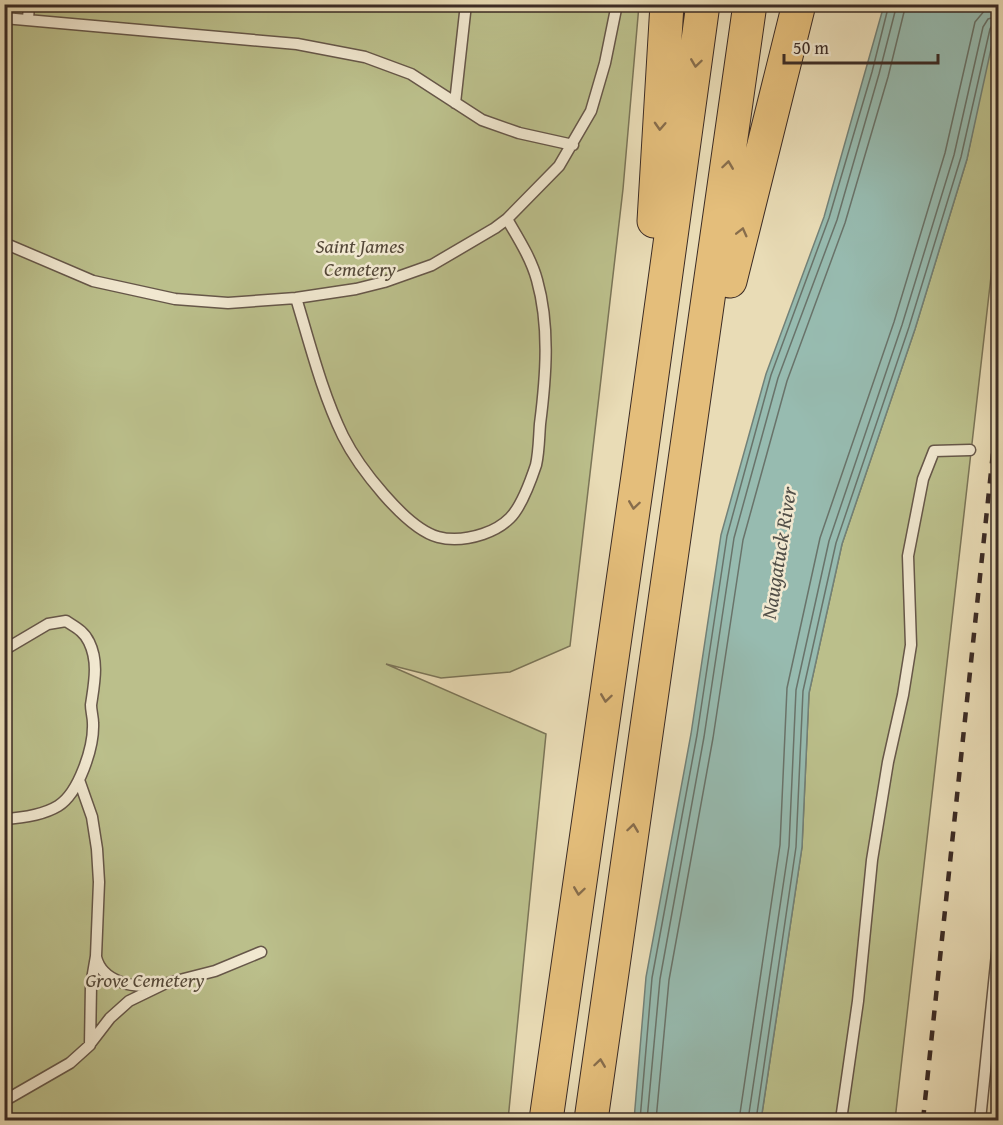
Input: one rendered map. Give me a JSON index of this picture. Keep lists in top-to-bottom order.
{
  "water": ["Naugatuck River"],
  "parks": ["Saint James Cemetery", "Grove Cemetery"],
  "scale_bar": "50 m"
}
